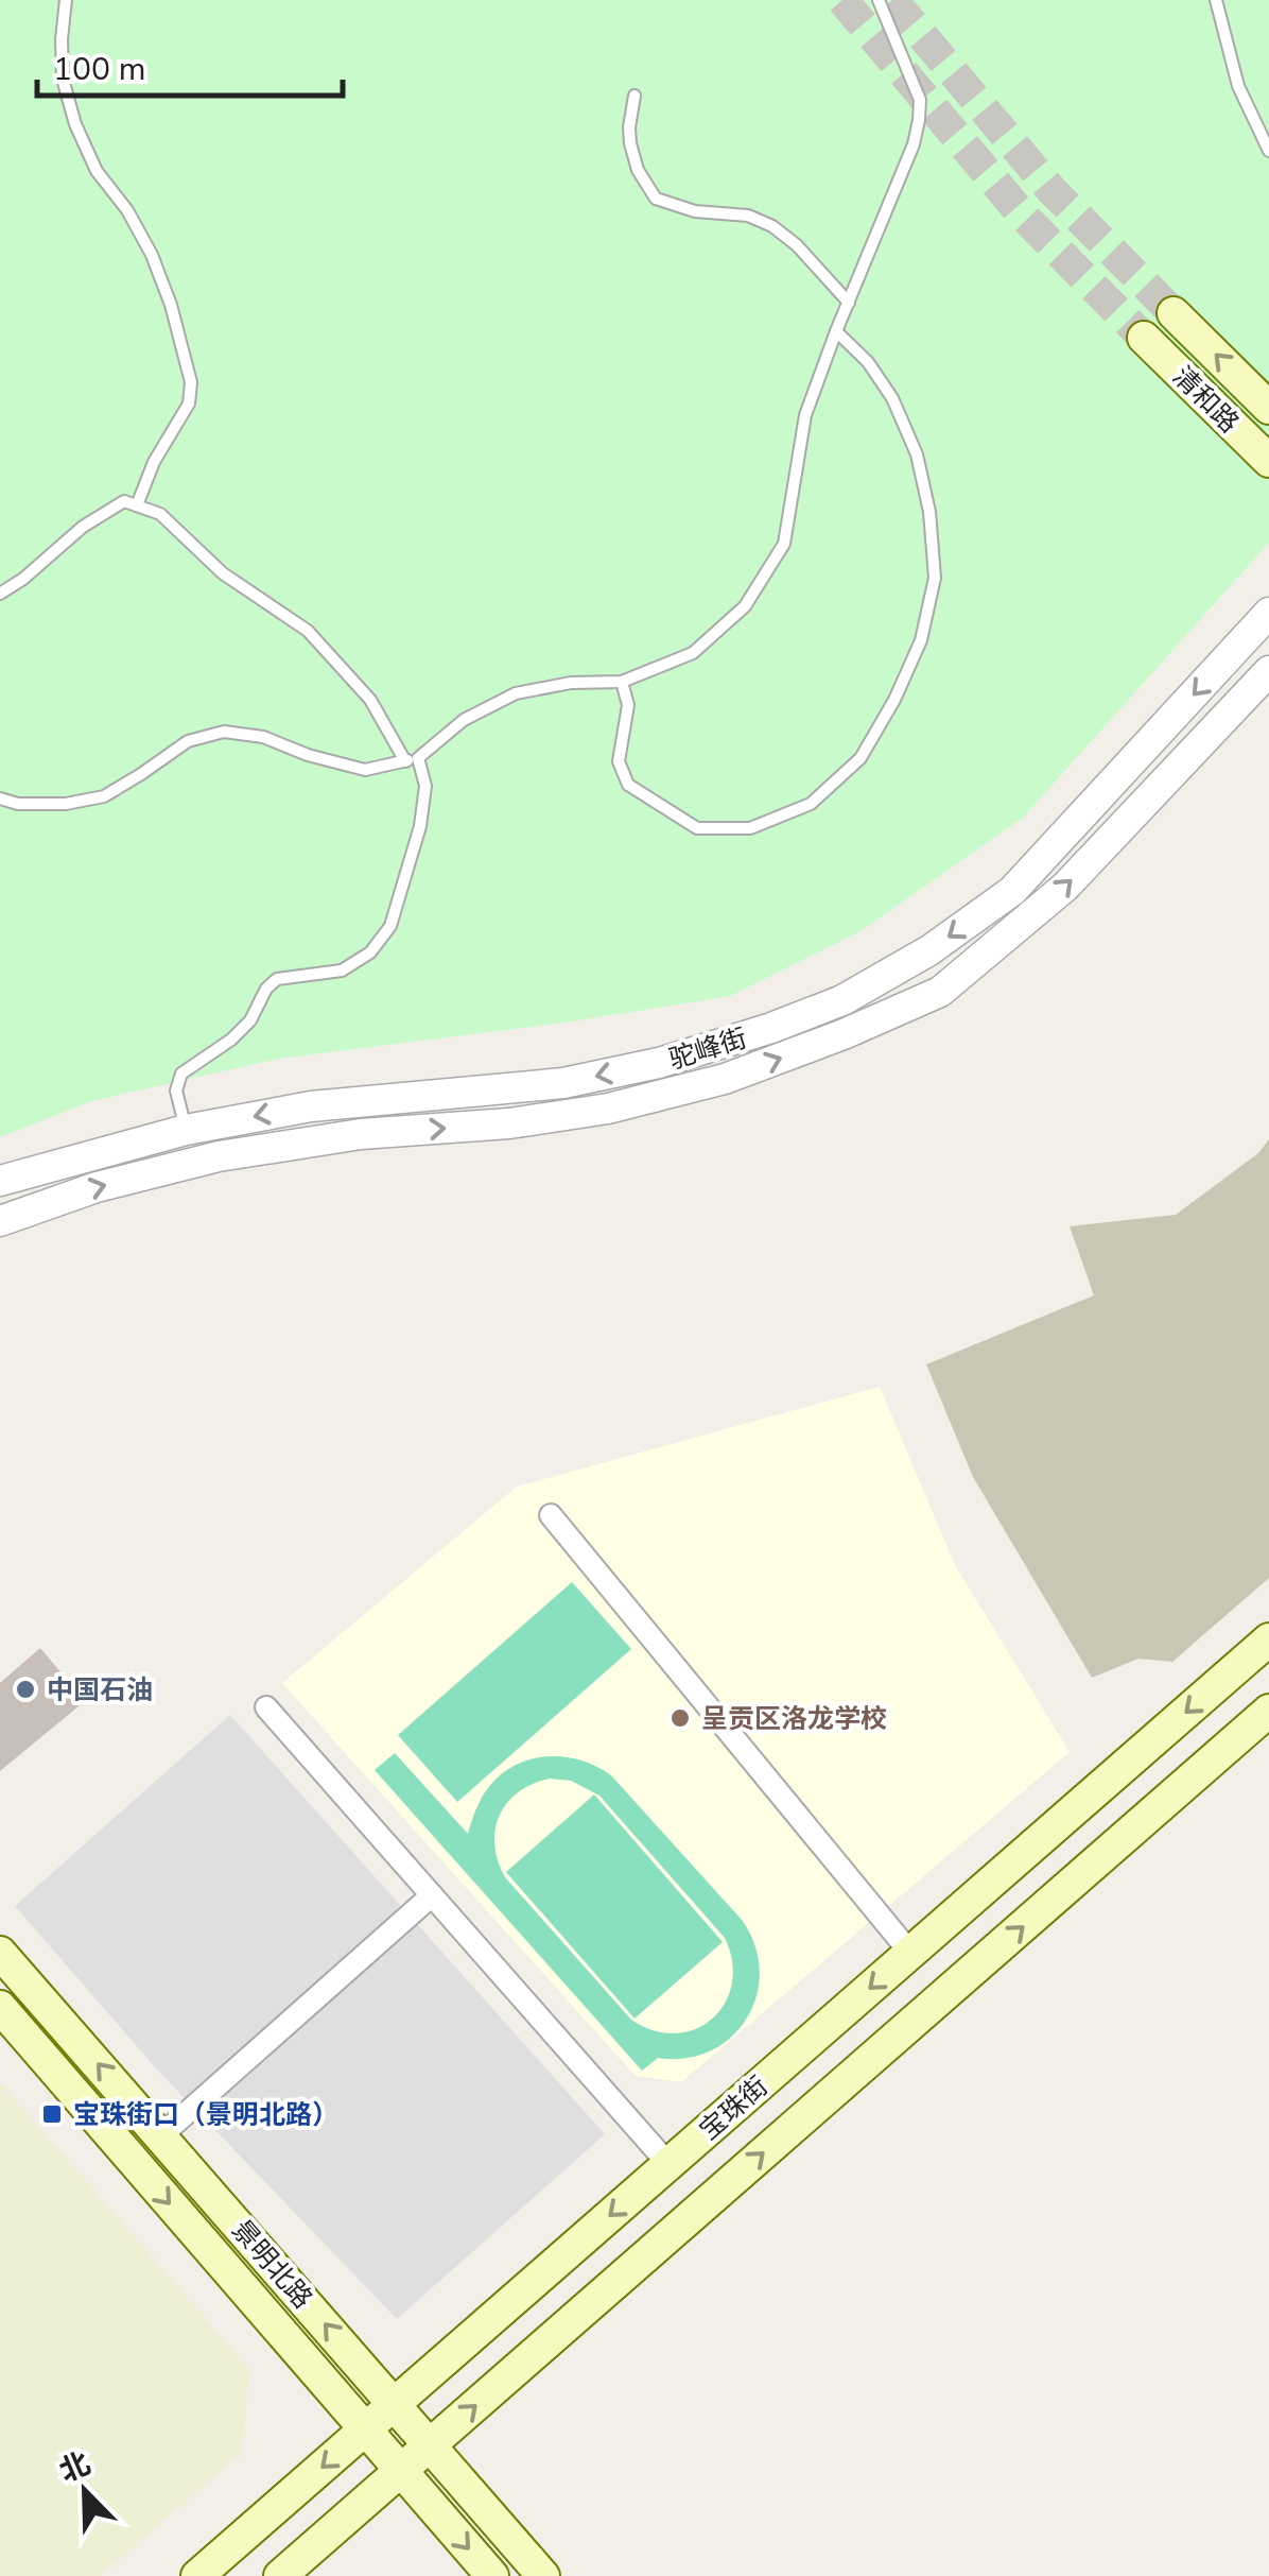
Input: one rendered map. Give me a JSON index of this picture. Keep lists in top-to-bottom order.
{
  "streets": {
    "main road": ["清和路", "宝珠街", "景明北路"],
    "street": ["驼峰街"]
  },
  "crossings": [
    ["宝珠街", "景明北路"]
  ],
  "places": {
    "other": ["中国石油", "呈贡区洛龙学校"],
    "transit": ["宝珠街口（景明北路）"]
  },
  "scale_bar": "100 m",
  "north": "top left"
}
